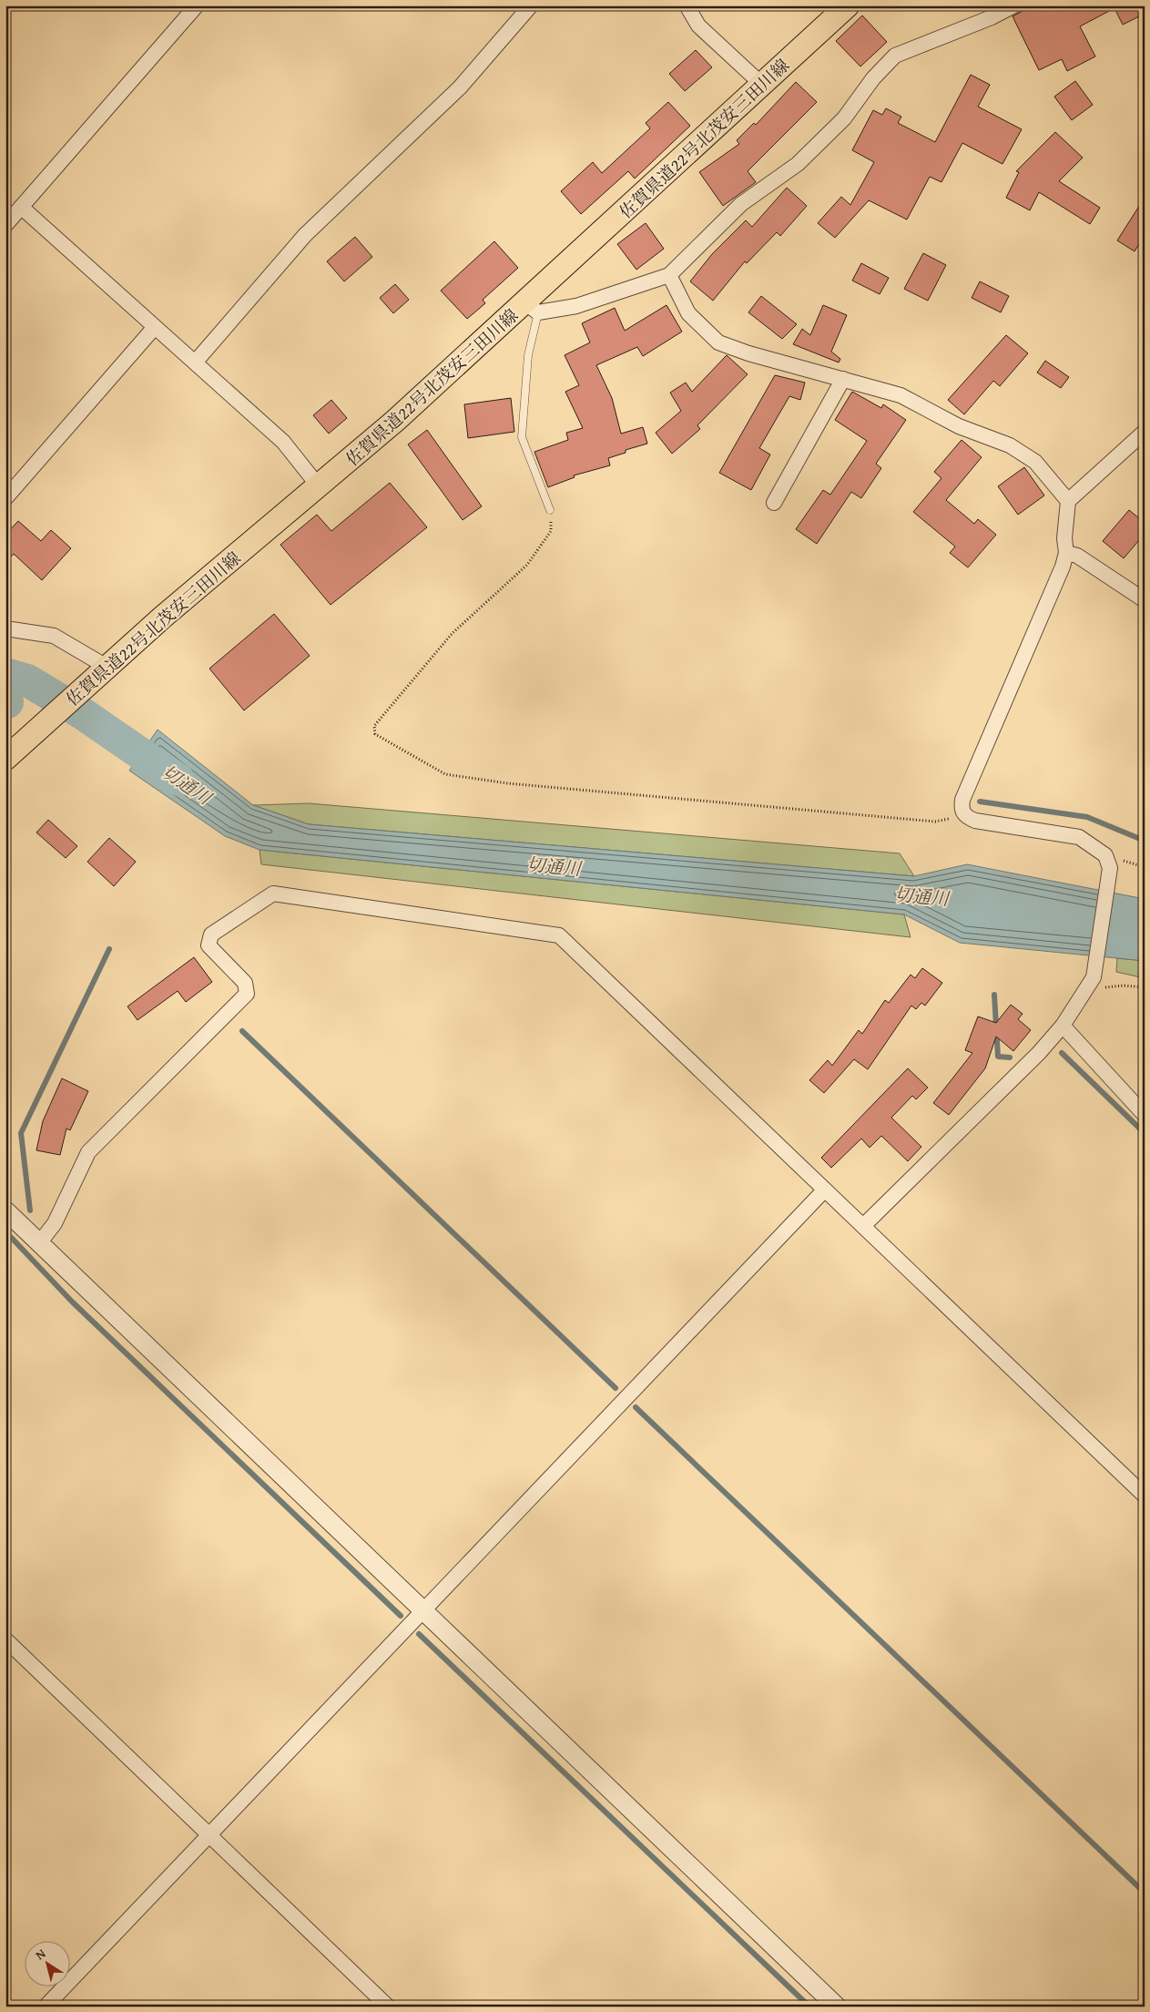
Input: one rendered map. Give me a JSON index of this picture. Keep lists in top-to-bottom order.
{
  "streets": {
    "main road": ["佐賀県道22号北茂安三田川線"]
  },
  "water": ["切通川"],
  "north": "top left"
}
